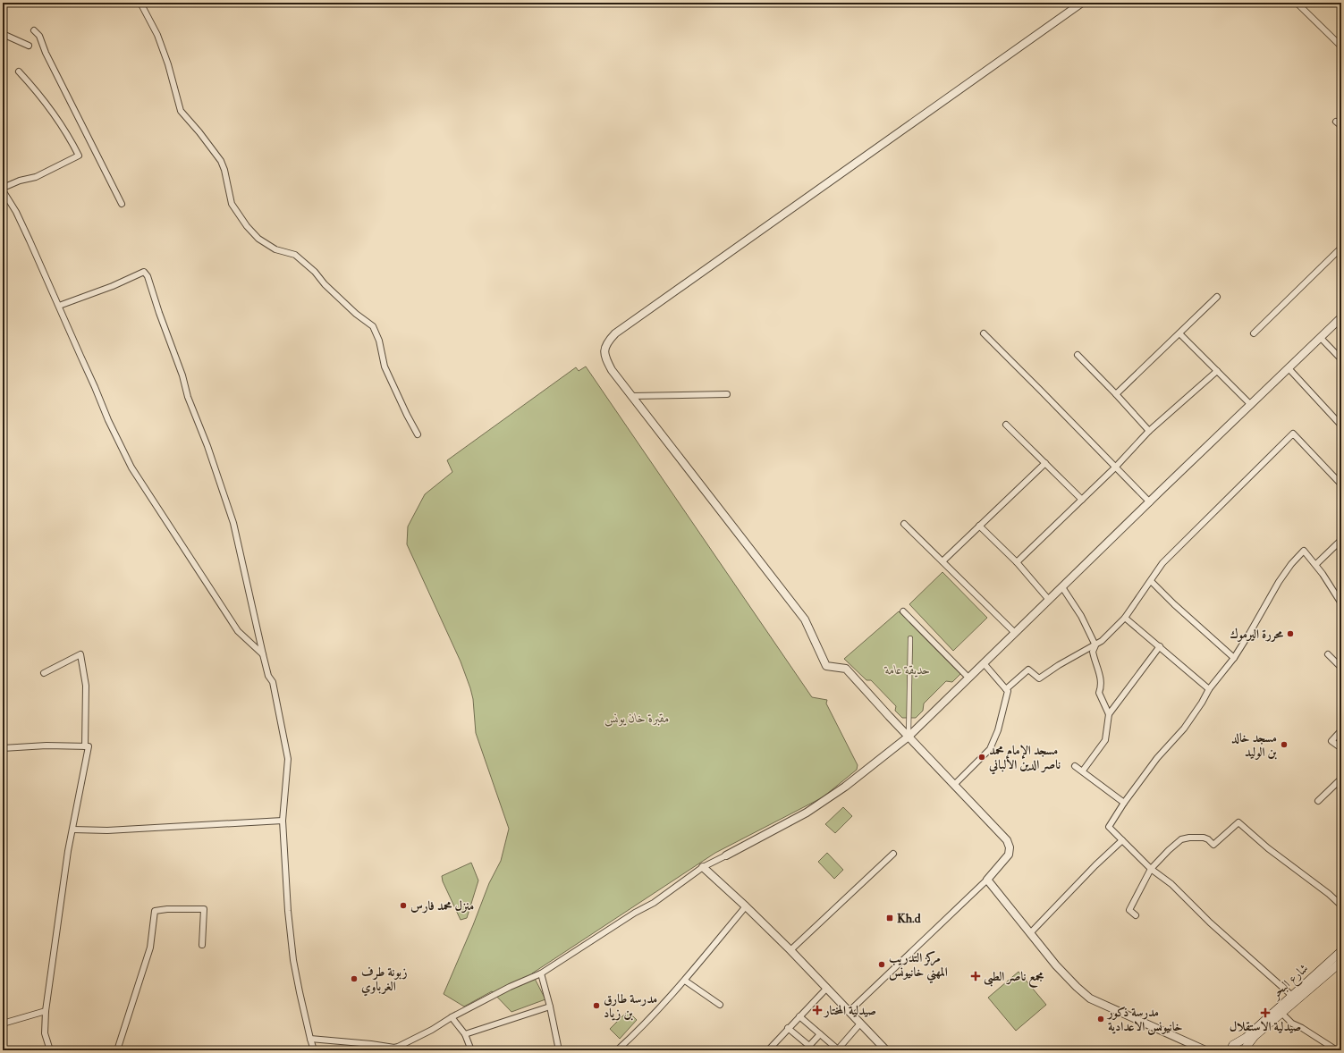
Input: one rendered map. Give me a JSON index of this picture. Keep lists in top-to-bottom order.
{
  "streets": {
    "main road": ["شارع البحر"]
  },
  "parks": ["حديقة عامة", "مقبرة خان يونس"],
  "places": {
    "other": [
      "محررة اليرموك",
      "مسجد خالد بن الوليد",
      "مسجد الإمام محمد ناصر الدين الألباني",
      "منزل محمد فارس",
      "مركز التدريب المهني خانيونس",
      "زبونة طرف الغرباوي",
      "مدرسة طارق بن زياد",
      "مدرسة ذكور خانيونس الاعدادية"
    ],
    "transit": ["Kh.d"],
    "health": ["مجمع ناصر الطبى", "صيدلية المختار", "صيدلية الاستقلال"]
  }
}
